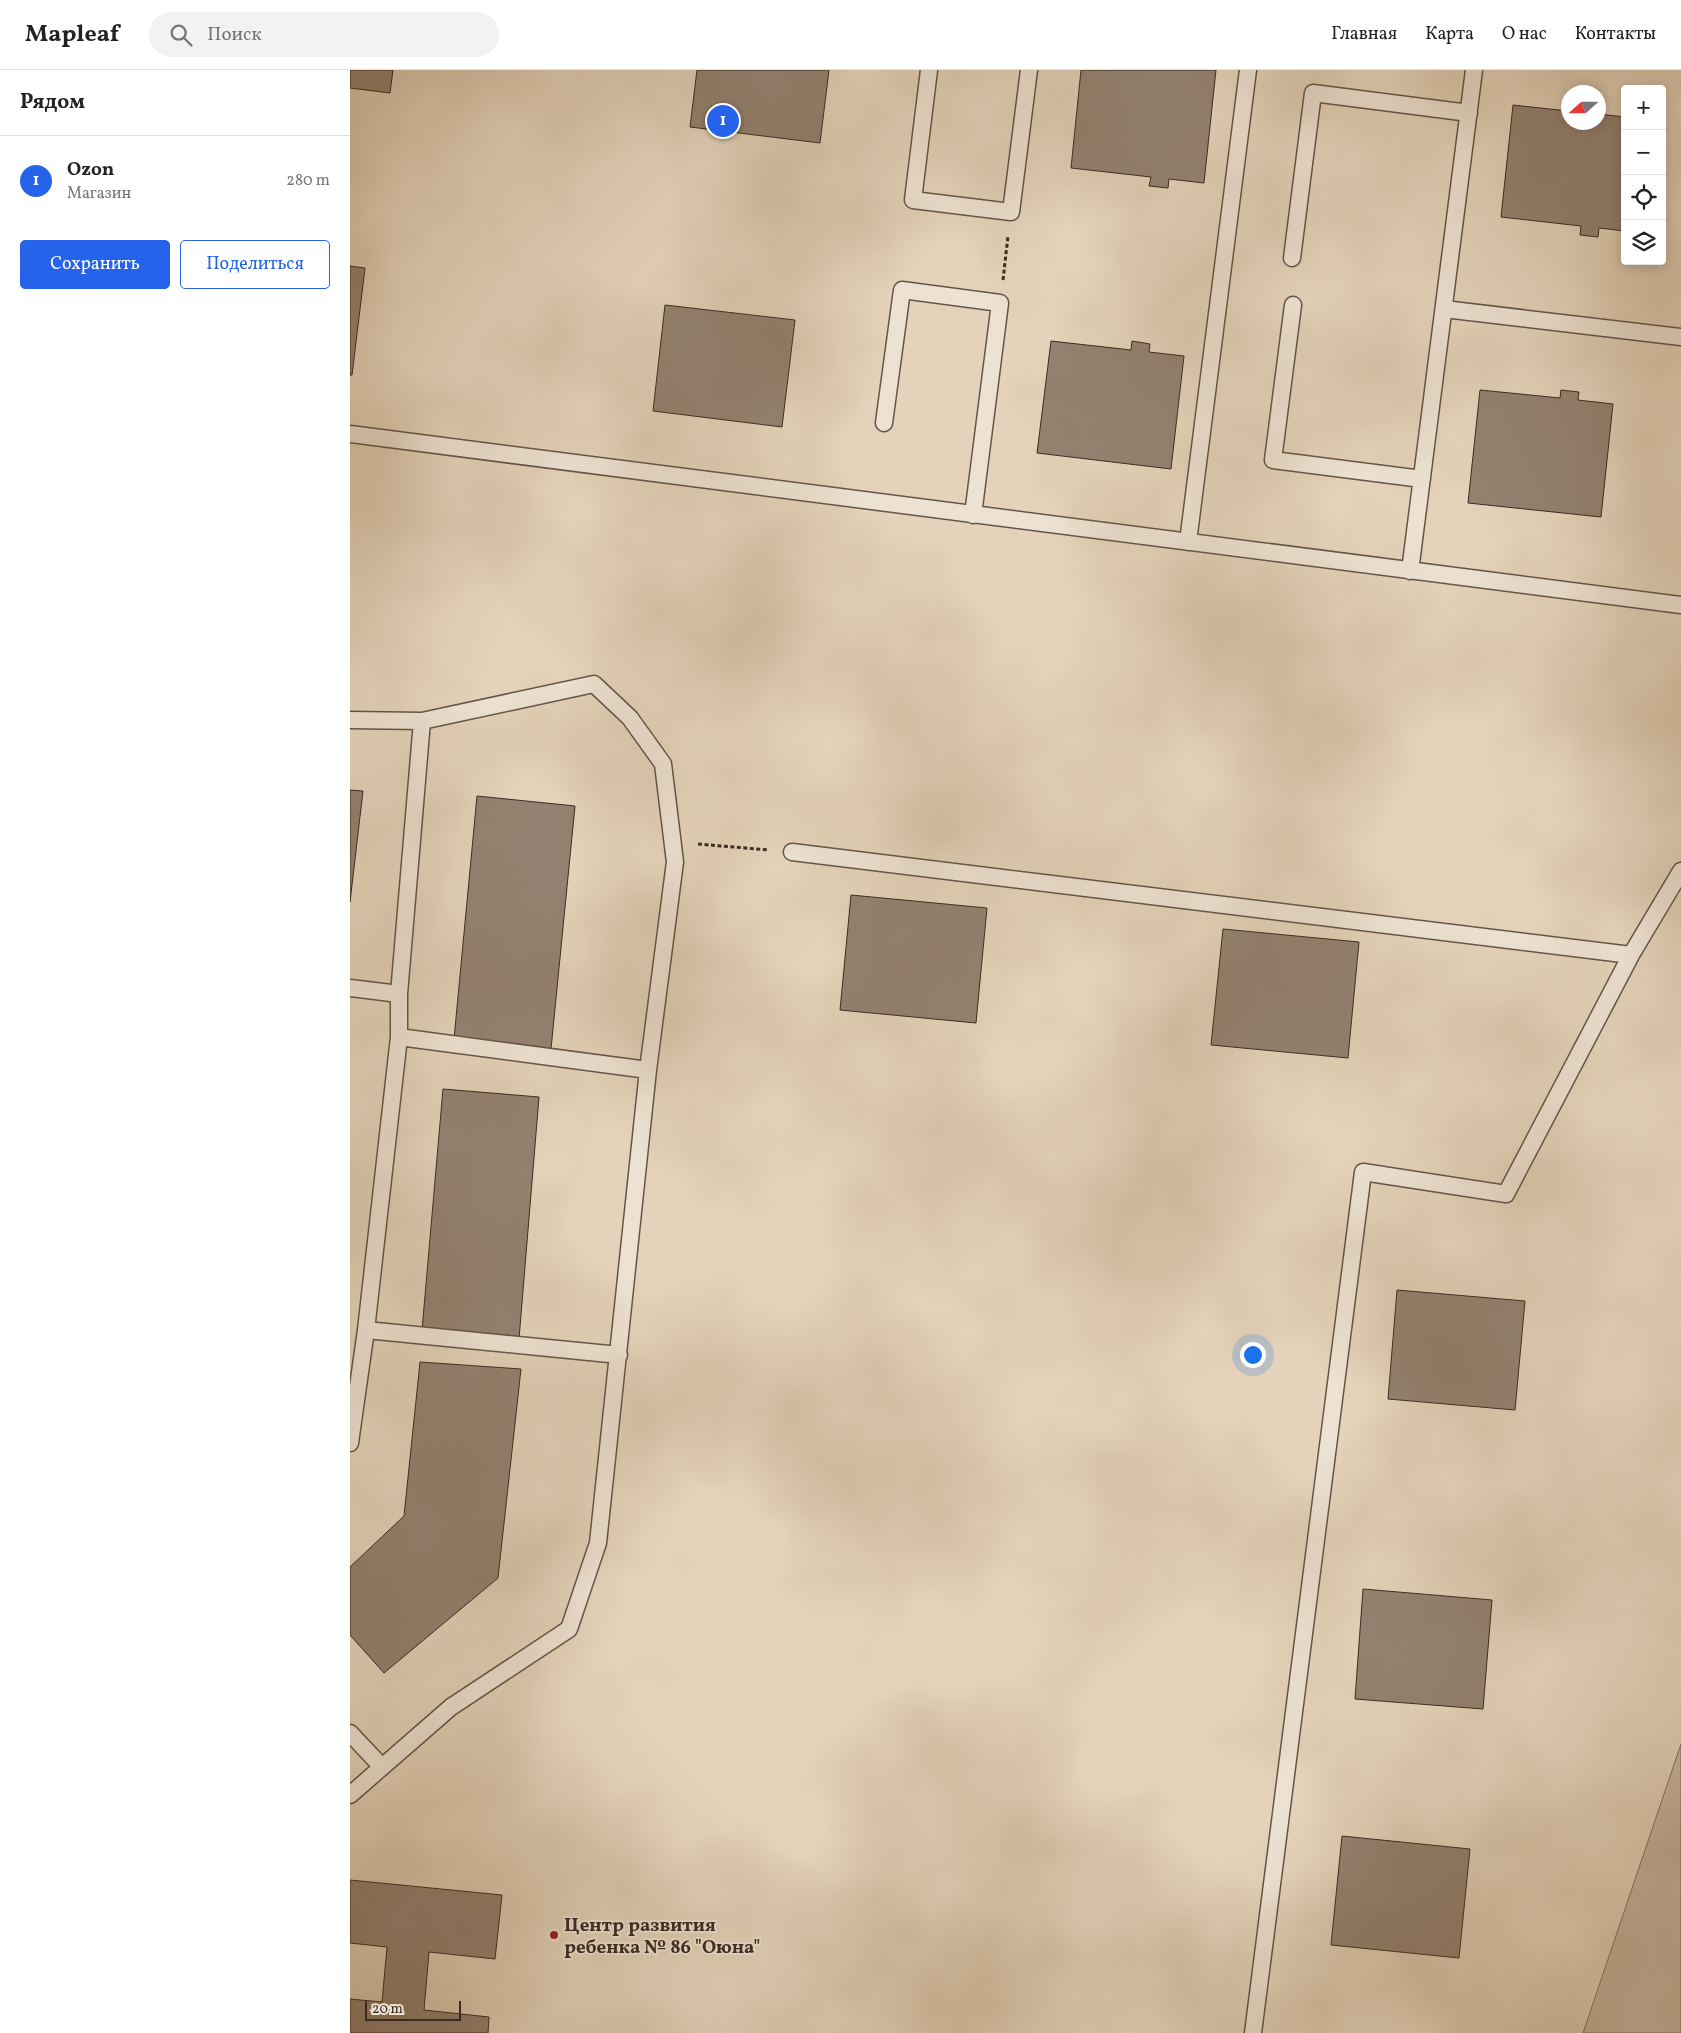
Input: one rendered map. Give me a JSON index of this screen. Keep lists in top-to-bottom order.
{
  "places": ["Центр развития ребенка № 86 \"Оюна\""],
  "scale_bar": "20 m",
  "north": "left",
  "page": {
    "header": "Mapleaf",
    "search": "Поиск",
    "nav": [
      "Главная",
      "Карта",
      "О нас",
      "Контакты"
    ],
    "heading": "Рядом",
    "map_buttons": ["+", "−"],
    "pins": "1",
    "list": [
      {
        "mark": "1",
        "name": "Ozon",
        "note": "Магазин",
        "value": "280 m"
      }
    ],
    "buttons": ["Сохранить", "Поделиться"],
    "scale": "20 m"
  }
}
